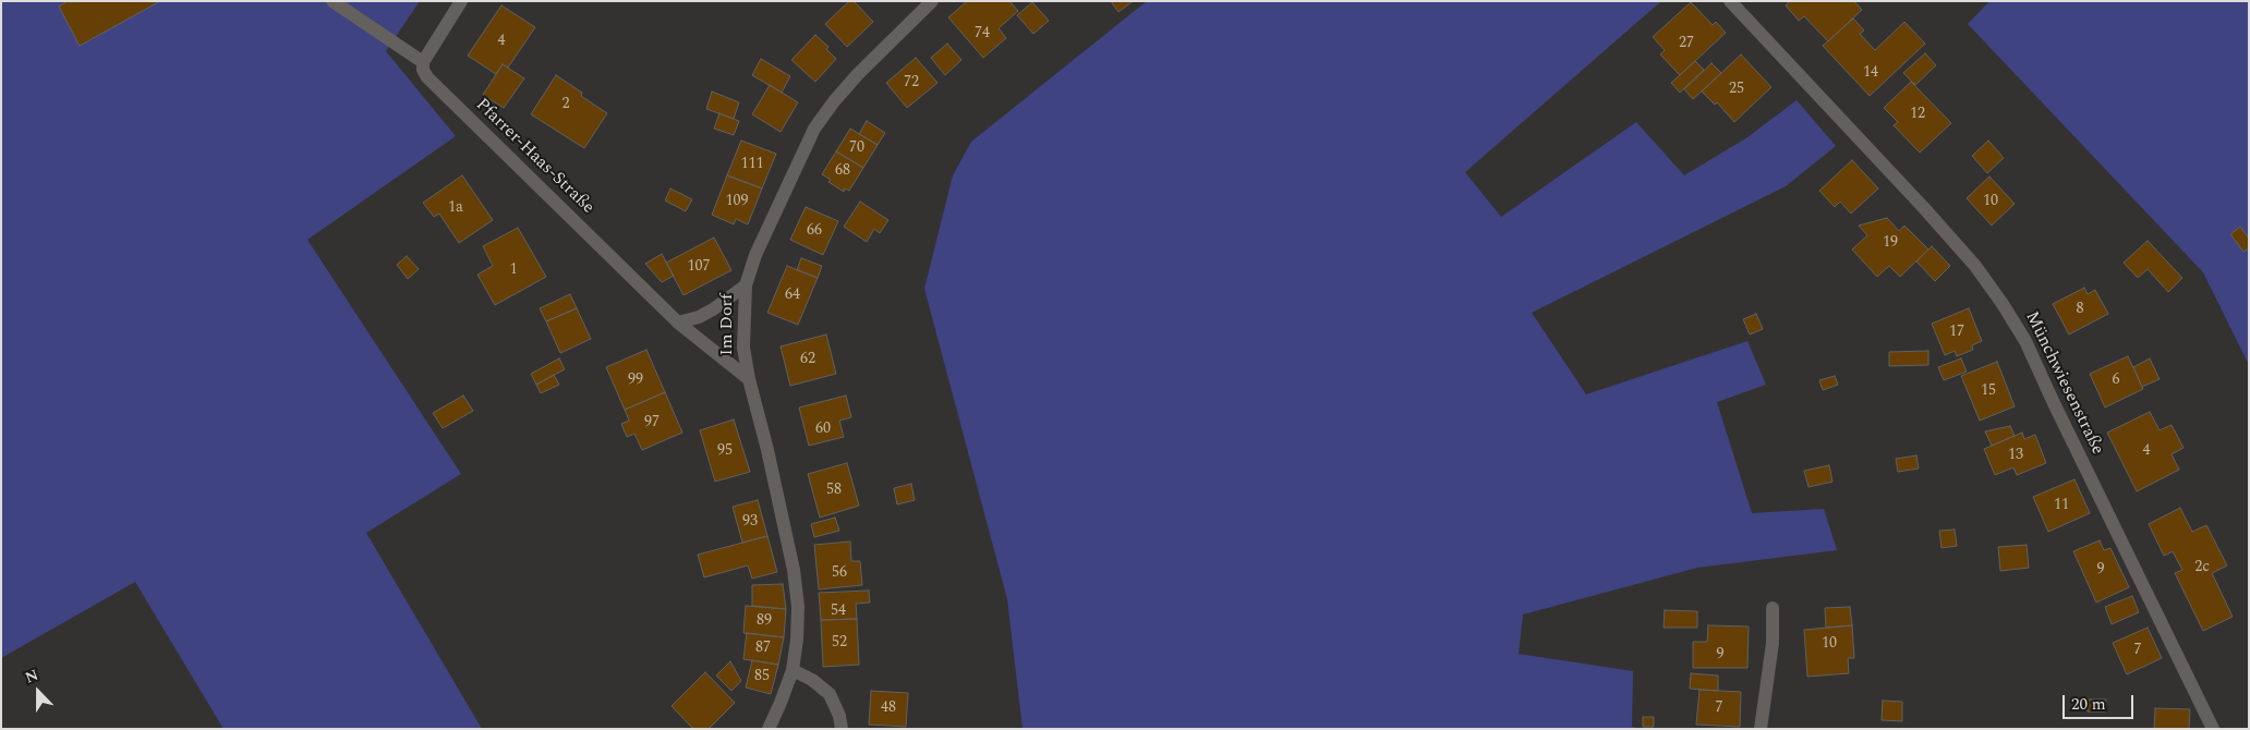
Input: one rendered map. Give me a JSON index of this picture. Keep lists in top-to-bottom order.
{
  "streets": {
    "street": ["Pfarrer-Haas-Straße", "Im Dorf", "Münchwiesenstraße"]
  },
  "crossings": [
    ["Pfarrer-Haas-Straße", "Im Dorf"]
  ],
  "house_numbers": [
    "74",
    "4",
    "27",
    "14",
    "72",
    "25",
    "2",
    "12",
    "70",
    "111",
    "68",
    "109",
    "10",
    "1a",
    "66",
    "19",
    "107",
    "1",
    "64",
    "8",
    "17",
    "62",
    "99",
    "6",
    "15",
    "97",
    "60",
    "95",
    "4",
    "13",
    "58",
    "11",
    "93",
    "2c",
    "9",
    "56",
    "54",
    "89",
    "52",
    "10",
    "87",
    "7",
    "9",
    "85",
    "48",
    "7"
  ],
  "scale_bar": "20 m",
  "north": "top"
}
